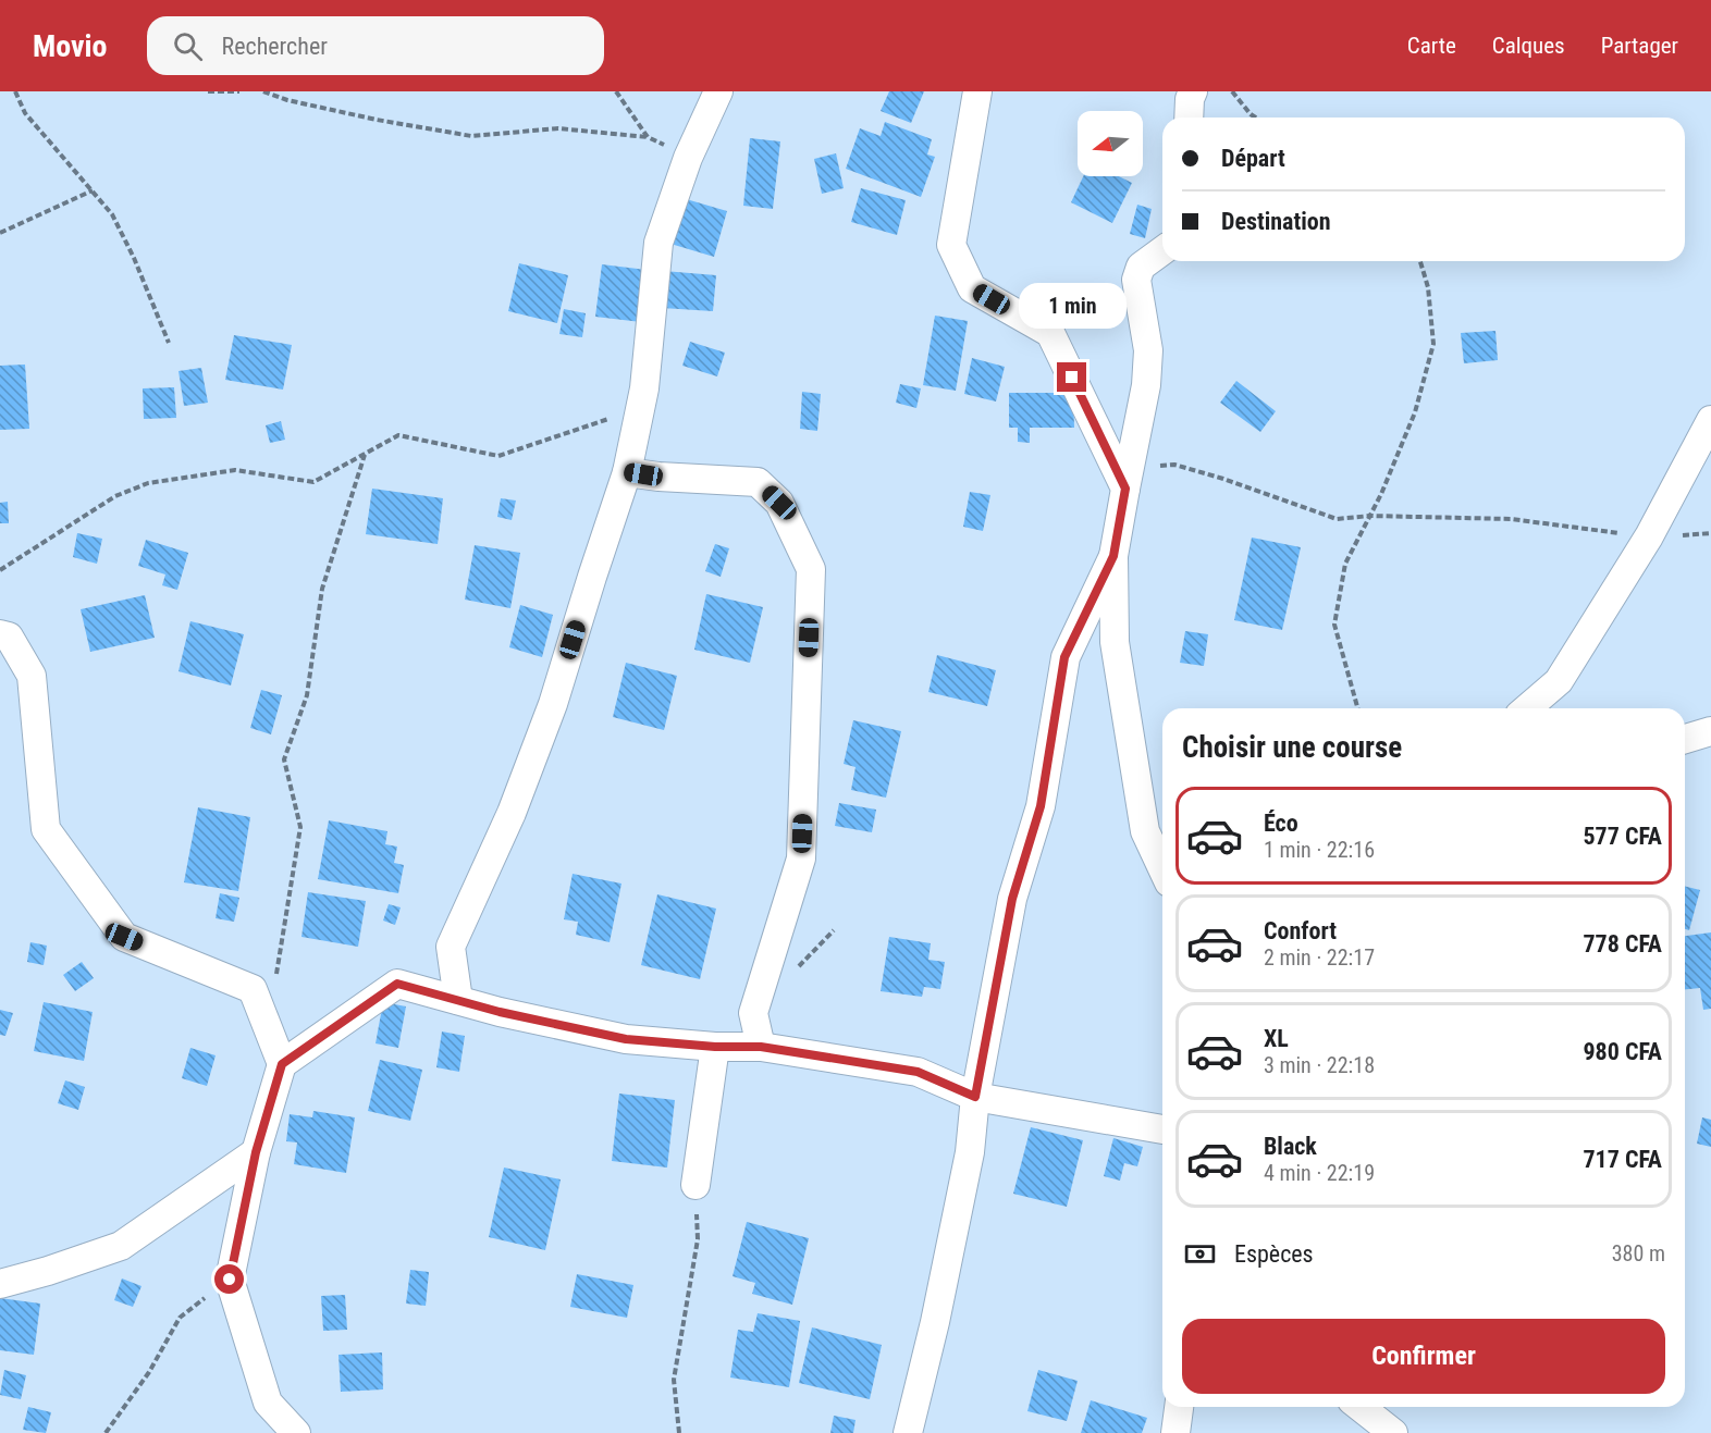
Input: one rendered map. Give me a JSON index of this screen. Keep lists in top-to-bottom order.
{
  "north": "left",
  "page": {
    "header": "Movio",
    "search": "Rechercher",
    "nav": ["Carte", "Calques", "Partager"],
    "banner": ["Départ", "Destination"],
    "bubble": "1 min",
    "heading": "Choisir une course",
    "list": [
      {
        "name": "Éco",
        "note": "1 min · 22:16",
        "value": "577 CFA"
      },
      {
        "name": "Confort",
        "note": "2 min · 22:17",
        "value": "778 CFA"
      },
      {
        "name": "XL",
        "note": "3 min · 22:18",
        "value": "980 CFA"
      },
      {
        "name": "Black",
        "note": "4 min · 22:19",
        "value": "717 CFA"
      }
    ],
    "pay": ["Espèces", "380 m"],
    "buttons": "Confirmer"
  }
}
